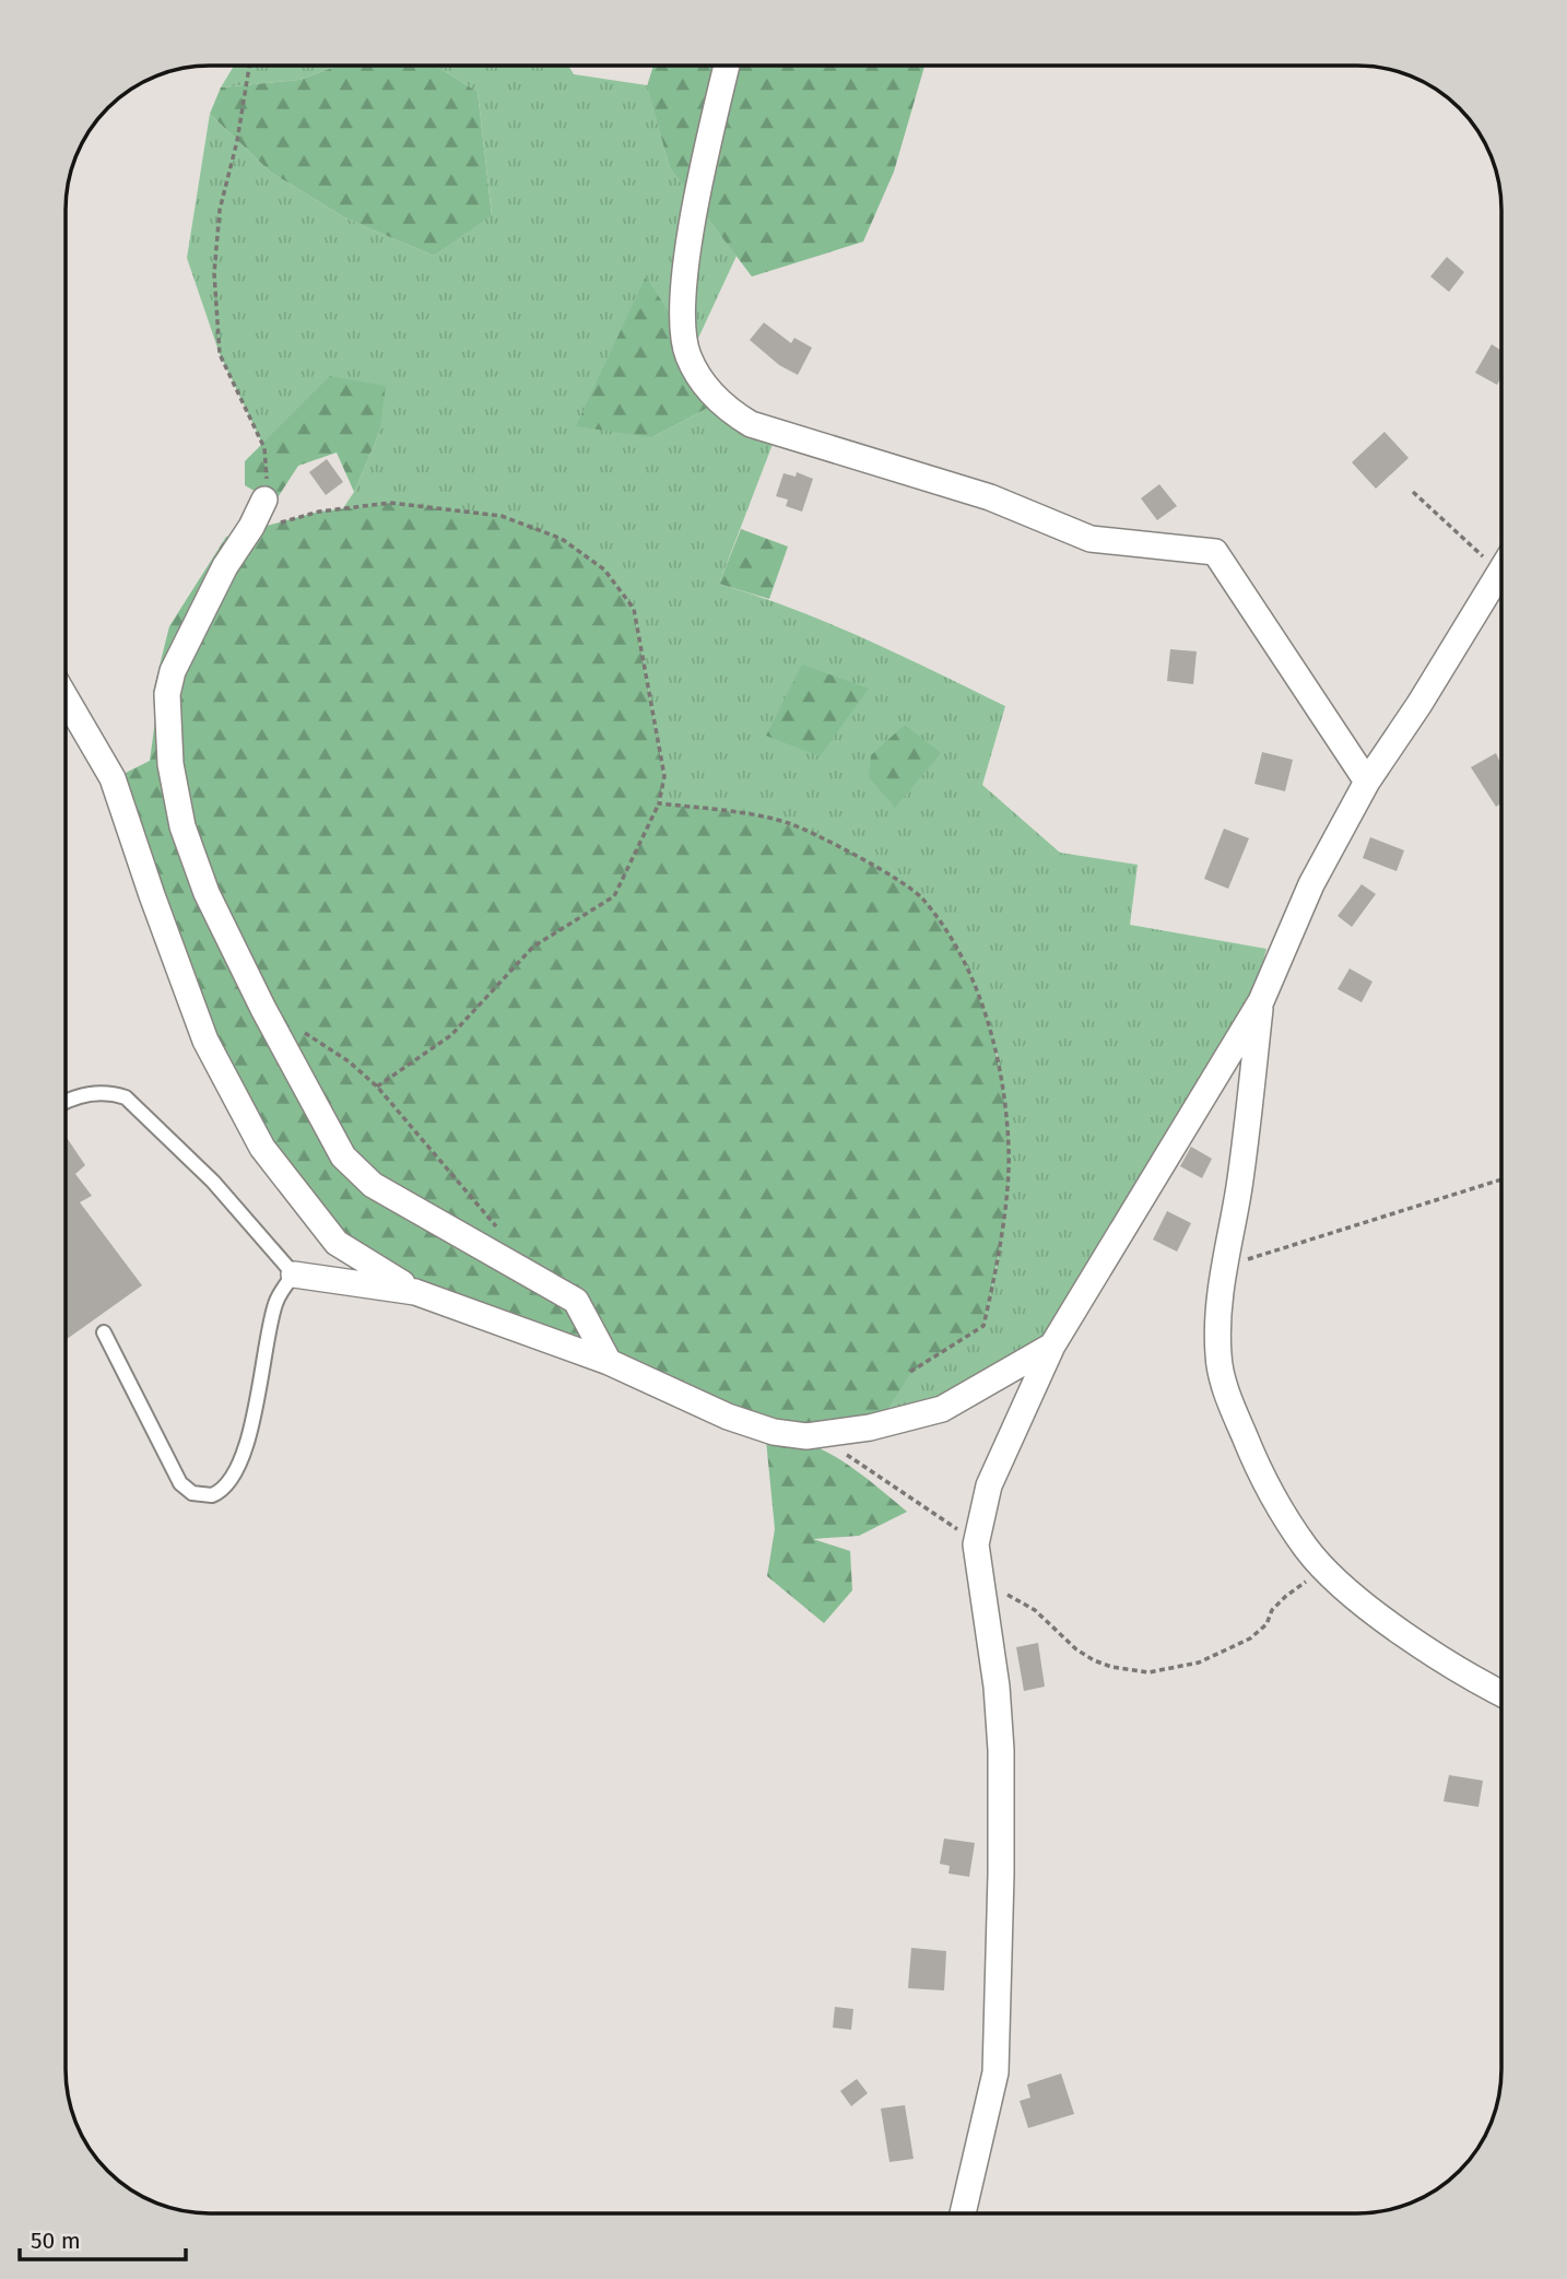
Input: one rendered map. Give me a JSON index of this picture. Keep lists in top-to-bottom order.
{
  "scale_bar": "50 m"
}
